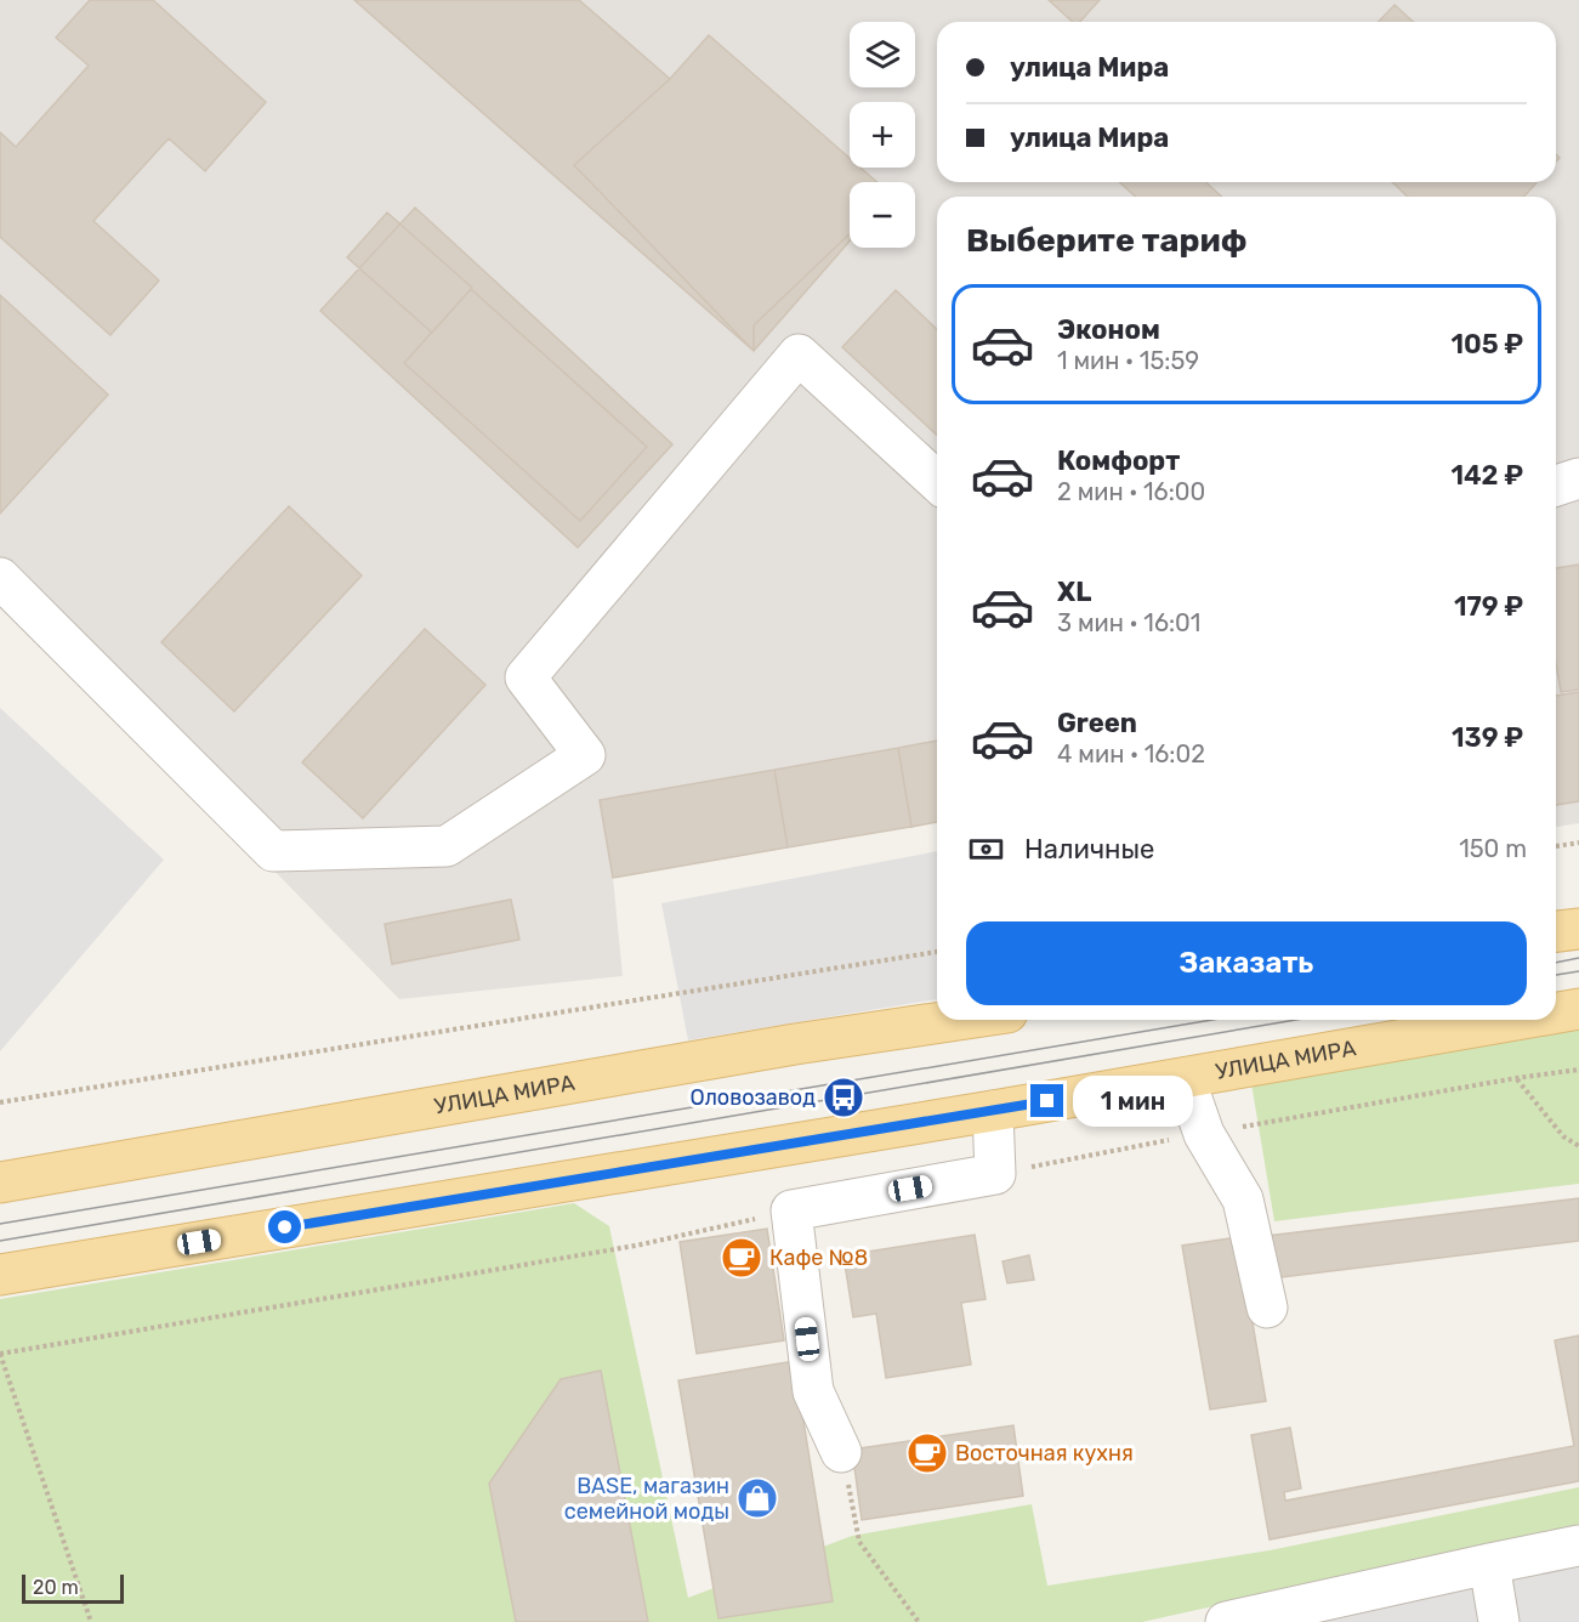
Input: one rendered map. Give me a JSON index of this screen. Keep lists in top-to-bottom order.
{
  "streets": {
    "main road": ["УЛИЦА МИРА"]
  },
  "places": {
    "bus stop": ["Оловозавод"],
    "cafe": ["Кафе №8", "Восточная кухня"],
    "shop": ["BASE, магазин семейной моды"]
  },
  "scale_bar": "20 m",
  "page": {
    "map_buttons": ["+", "−"],
    "banner": ["улица Мира", "улица Мира"],
    "heading": "Выберите тариф",
    "list": [
      {
        "name": "Эконом",
        "note": "1 мин · 15:59",
        "value": "105 ₽"
      },
      {
        "name": "Комфорт",
        "note": "2 мин · 16:00",
        "value": "142 ₽"
      },
      {
        "name": "XL",
        "note": "3 мин · 16:01",
        "value": "179 ₽"
      },
      {
        "name": "Green",
        "note": "4 мин · 16:02",
        "value": "139 ₽"
      }
    ],
    "pay": ["Наличные", "150 m"],
    "buttons": "Заказать",
    "bubble": "1 мин",
    "scale": "20 m"
  }
}
